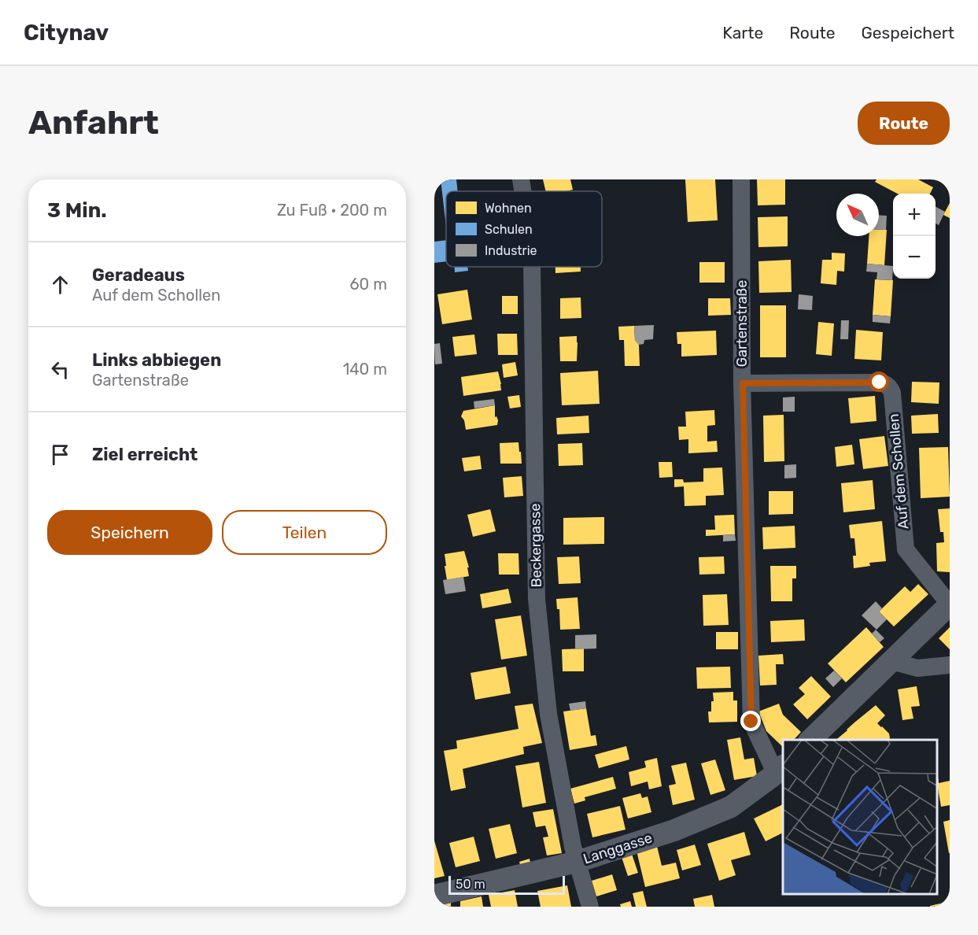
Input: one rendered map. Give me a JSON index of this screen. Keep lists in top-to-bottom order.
{
  "streets": {
    "street": [
      "Gartenstraße",
      "Auf dem Schollen",
      "Beckergasse",
      "Langgasse"
    ]
  },
  "crossings": [
    ["Gartenstraße", "Auf dem Schollen"],
    ["Gartenstraße", "Langgasse"],
    ["Beckergasse", "Langgasse"]
  ],
  "legend": ["Wohnen", "Schulen", "Industrie"],
  "scale_bar": "50 m",
  "north": "top left",
  "page": {
    "header": "Citynav",
    "nav": ["Karte", "Route", "Gespeichert"],
    "buttons": [
      "Route",
      ["Speichern", "Teilen"]
    ],
    "title": "Anfahrt",
    "heading": ["3 Min.", "Zu Fuß · 200 m"],
    "map_buttons": ["+", "−"],
    "list": [
      ["Geradeaus", "Auf dem Schollen", "60 m"],
      ["Links abbiegen", "Gartenstraße", "140 m"],
      "Ziel erreicht"
    ],
    "scale": "50 m"
  }
}
